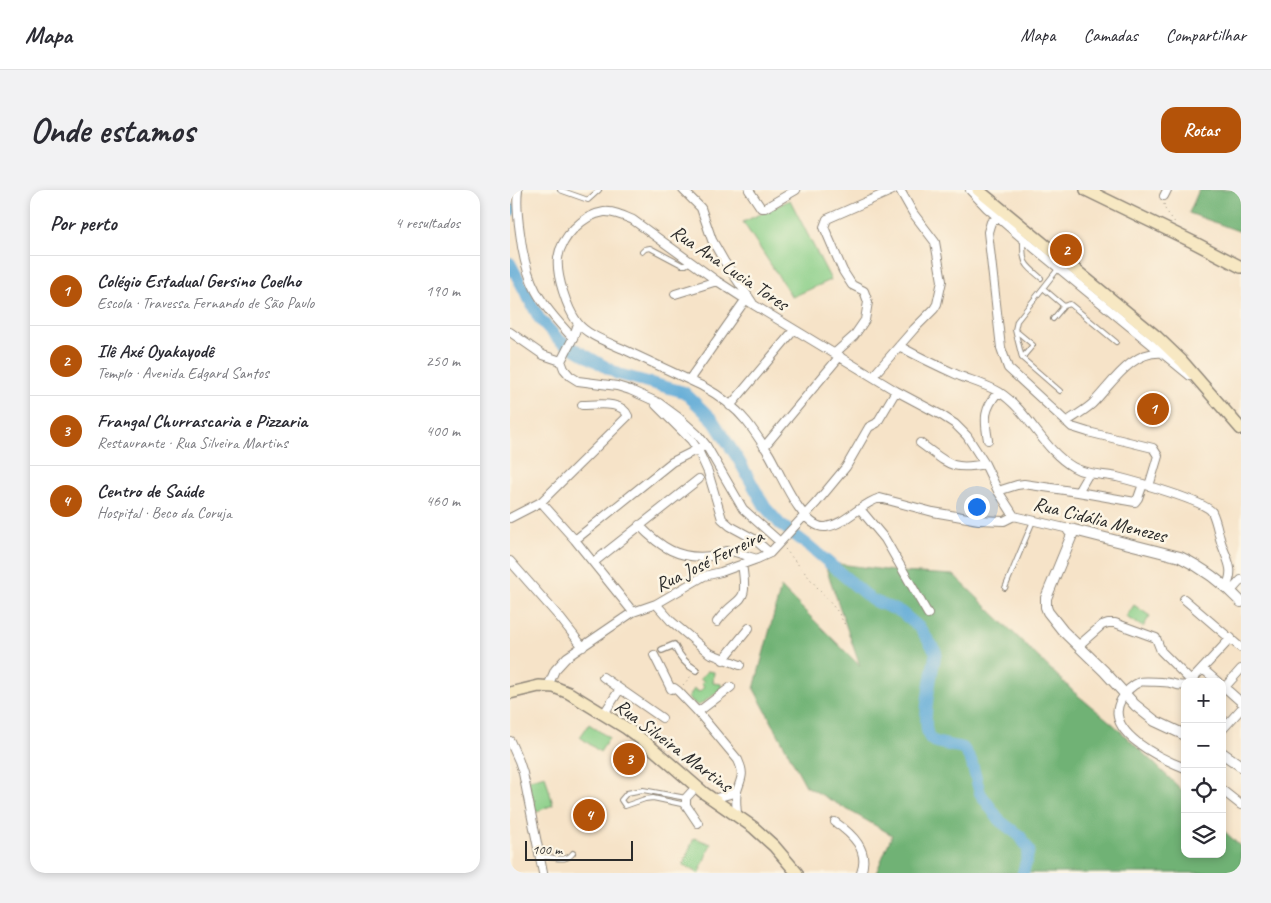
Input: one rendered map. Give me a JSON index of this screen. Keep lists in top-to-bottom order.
{
  "streets": {
    "main road": ["Rua Silveira Martins"],
    "street": ["Rua Ana Lucia Tores", "Rua Cidália Menezes", "Rua José Ferreira"]
  },
  "crossings": [
    ["Rua Ana Lucia Tores", "Rua Cidália Menezes"],
    ["Rua Ana Lucia Tores", "Rua José Ferreira"],
    ["Rua José Ferreira", "Rua Silveira Martins"]
  ],
  "scale_bar": "100 m",
  "page": {
    "header": "Mapa",
    "nav": ["Mapa", "Camadas", "Compartilhar"],
    "buttons": "Rotas",
    "title": "Onde estamos",
    "heading": ["Por perto", "4 resultados"],
    "pins": [
      "2",
      "1",
      "3",
      "4"
    ],
    "list": [
      {
        "mark": "1",
        "name": "Colégio Estadual Gersino Coelho",
        "note": "Escola · Travessa Fernando de São Paulo",
        "value": "190 m"
      },
      {
        "mark": "2",
        "name": "Ilê Axé Oyakayodê",
        "note": "Templo · Avenida Edgard Santos",
        "value": "250 m"
      },
      {
        "mark": "3",
        "name": "Frangal Churrascaria e Pizzaria",
        "note": "Restaurante · Rua Silveira Martins",
        "value": "400 m"
      },
      {
        "mark": "4",
        "name": "Centro de Saúde",
        "note": "Hospital · Beco da Coruja",
        "value": "460 m"
      }
    ],
    "map_buttons": ["+", "−"],
    "scale": "100 m"
  }
}
